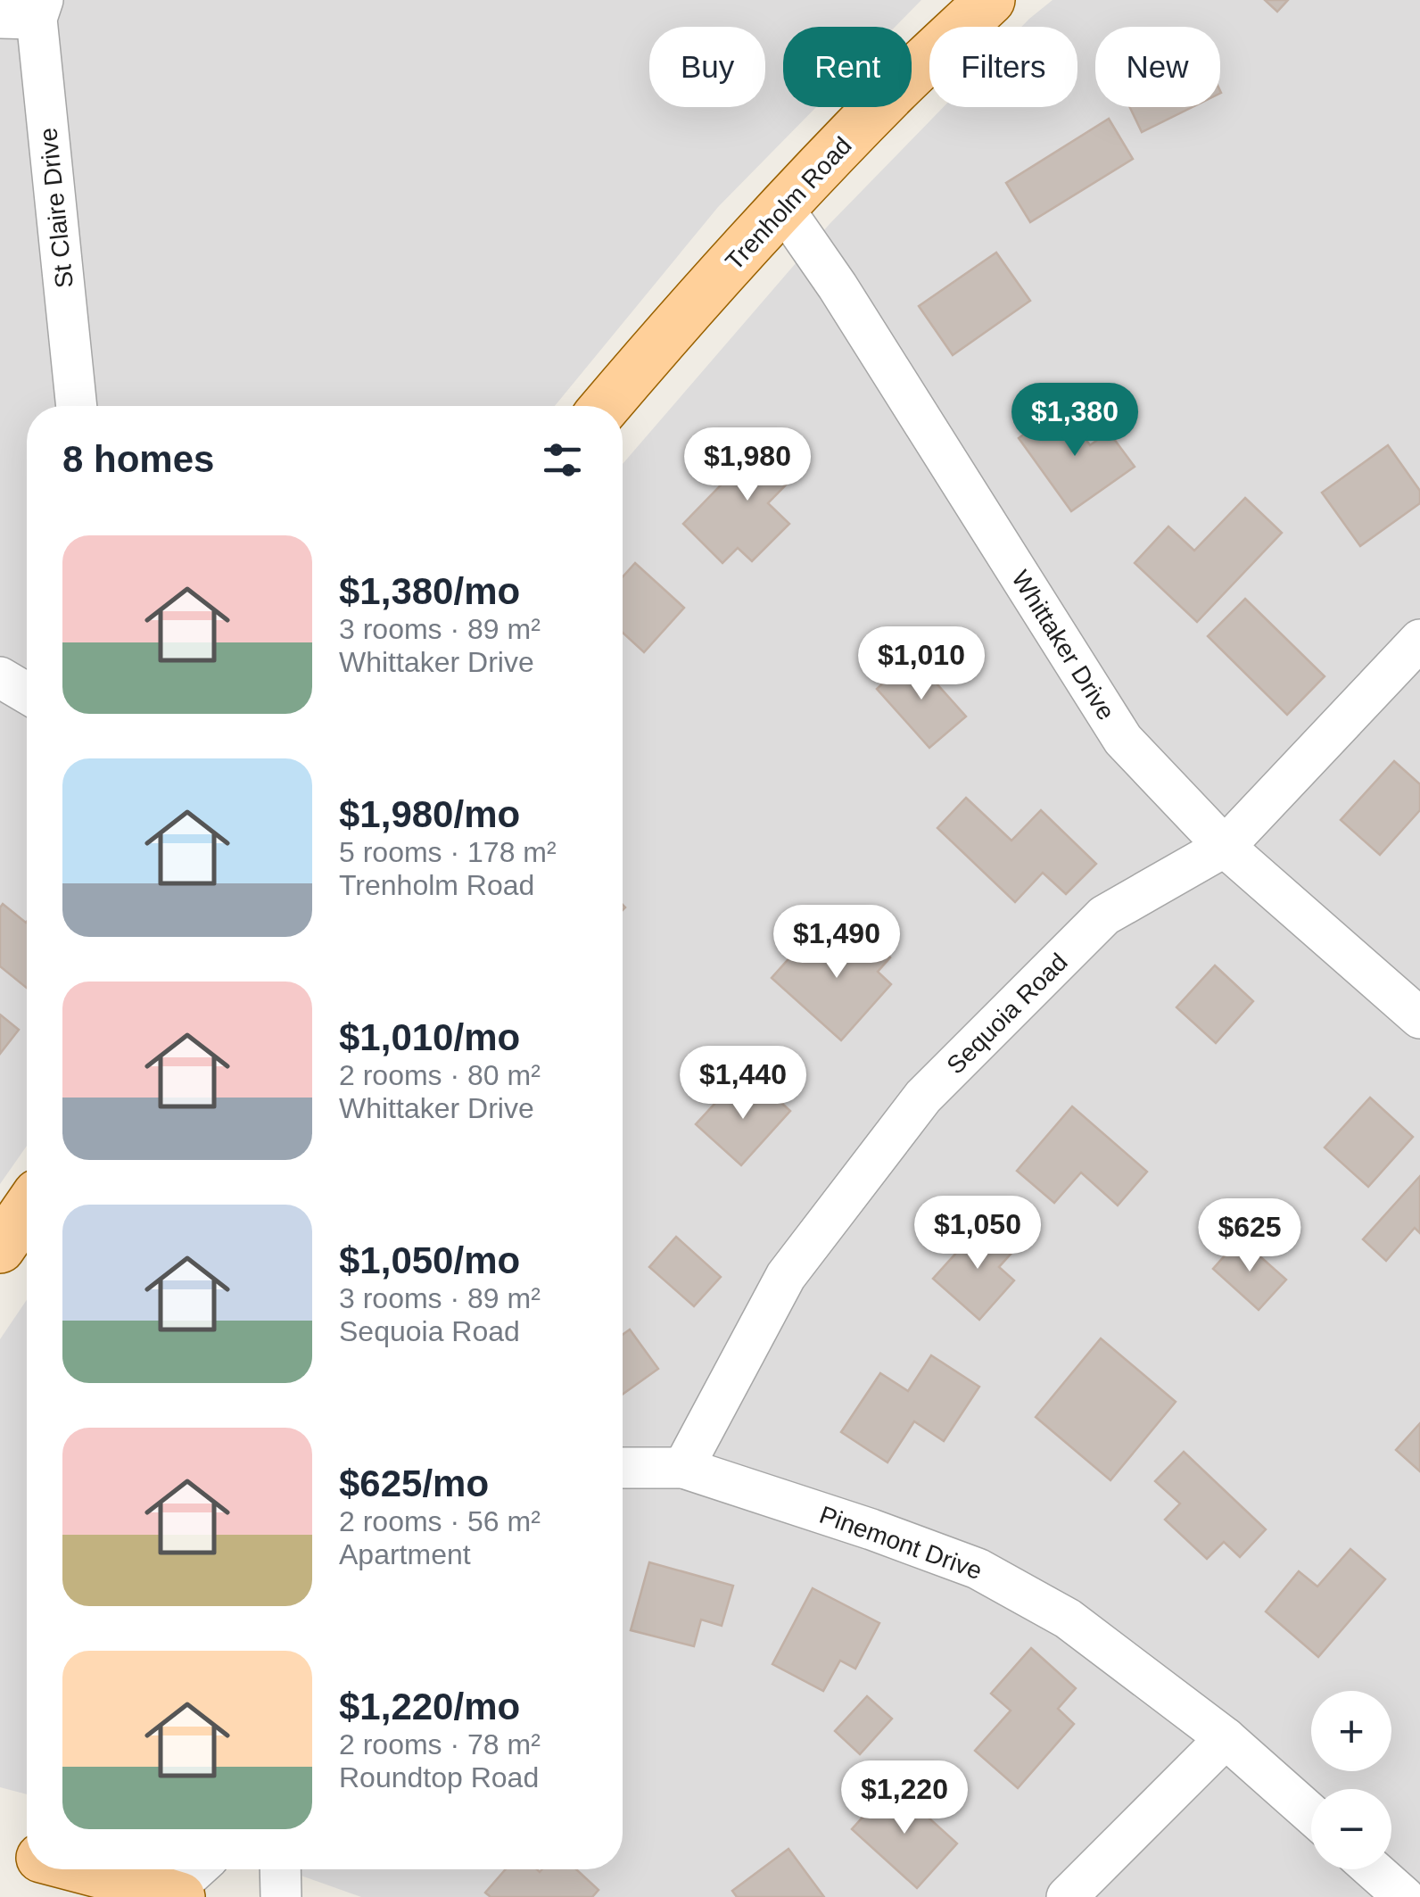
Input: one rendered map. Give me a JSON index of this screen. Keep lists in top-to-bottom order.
{
  "streets": {
    "main road": ["Trenholm Road"],
    "street": [
      "St Claire Drive",
      "Whittaker Drive",
      "Sequoia Road",
      "Pinemont Drive"
    ]
  },
  "crossings": [
    ["Trenholm Road", "Whittaker Drive"],
    ["Whittaker Drive", "Sequoia Road"],
    ["Sequoia Road", "Pinemont Drive"]
  ],
  "page": {
    "chip": [
      "Buy",
      "Rent",
      "Filters",
      "New"
    ],
    "price": [
      "$1,380",
      "$1,980",
      "$1,010",
      "$1,490",
      "$1,440",
      "$1,050",
      "$625",
      "$1,220"
    ],
    "heading": "8 homes",
    "list": [
      {
        "name": "$1,380/mo",
        "note": "3 rooms · 89 m² · Whittaker Drive"
      },
      {
        "name": "$1,980/mo",
        "note": "5 rooms · 178 m² · Trenholm Road"
      },
      {
        "name": "$1,010/mo",
        "note": "2 rooms · 80 m² · Whittaker Drive"
      },
      {
        "name": "$1,050/mo",
        "note": "3 rooms · 89 m² · Sequoia Road"
      },
      {
        "name": "$625/mo",
        "note": "2 rooms · 56 m² · Apartment"
      },
      {
        "name": "$1,220/mo",
        "note": "2 rooms · 78 m² · Roundtop Road"
      }
    ],
    "map_buttons": ["+", "−"]
  }
}
